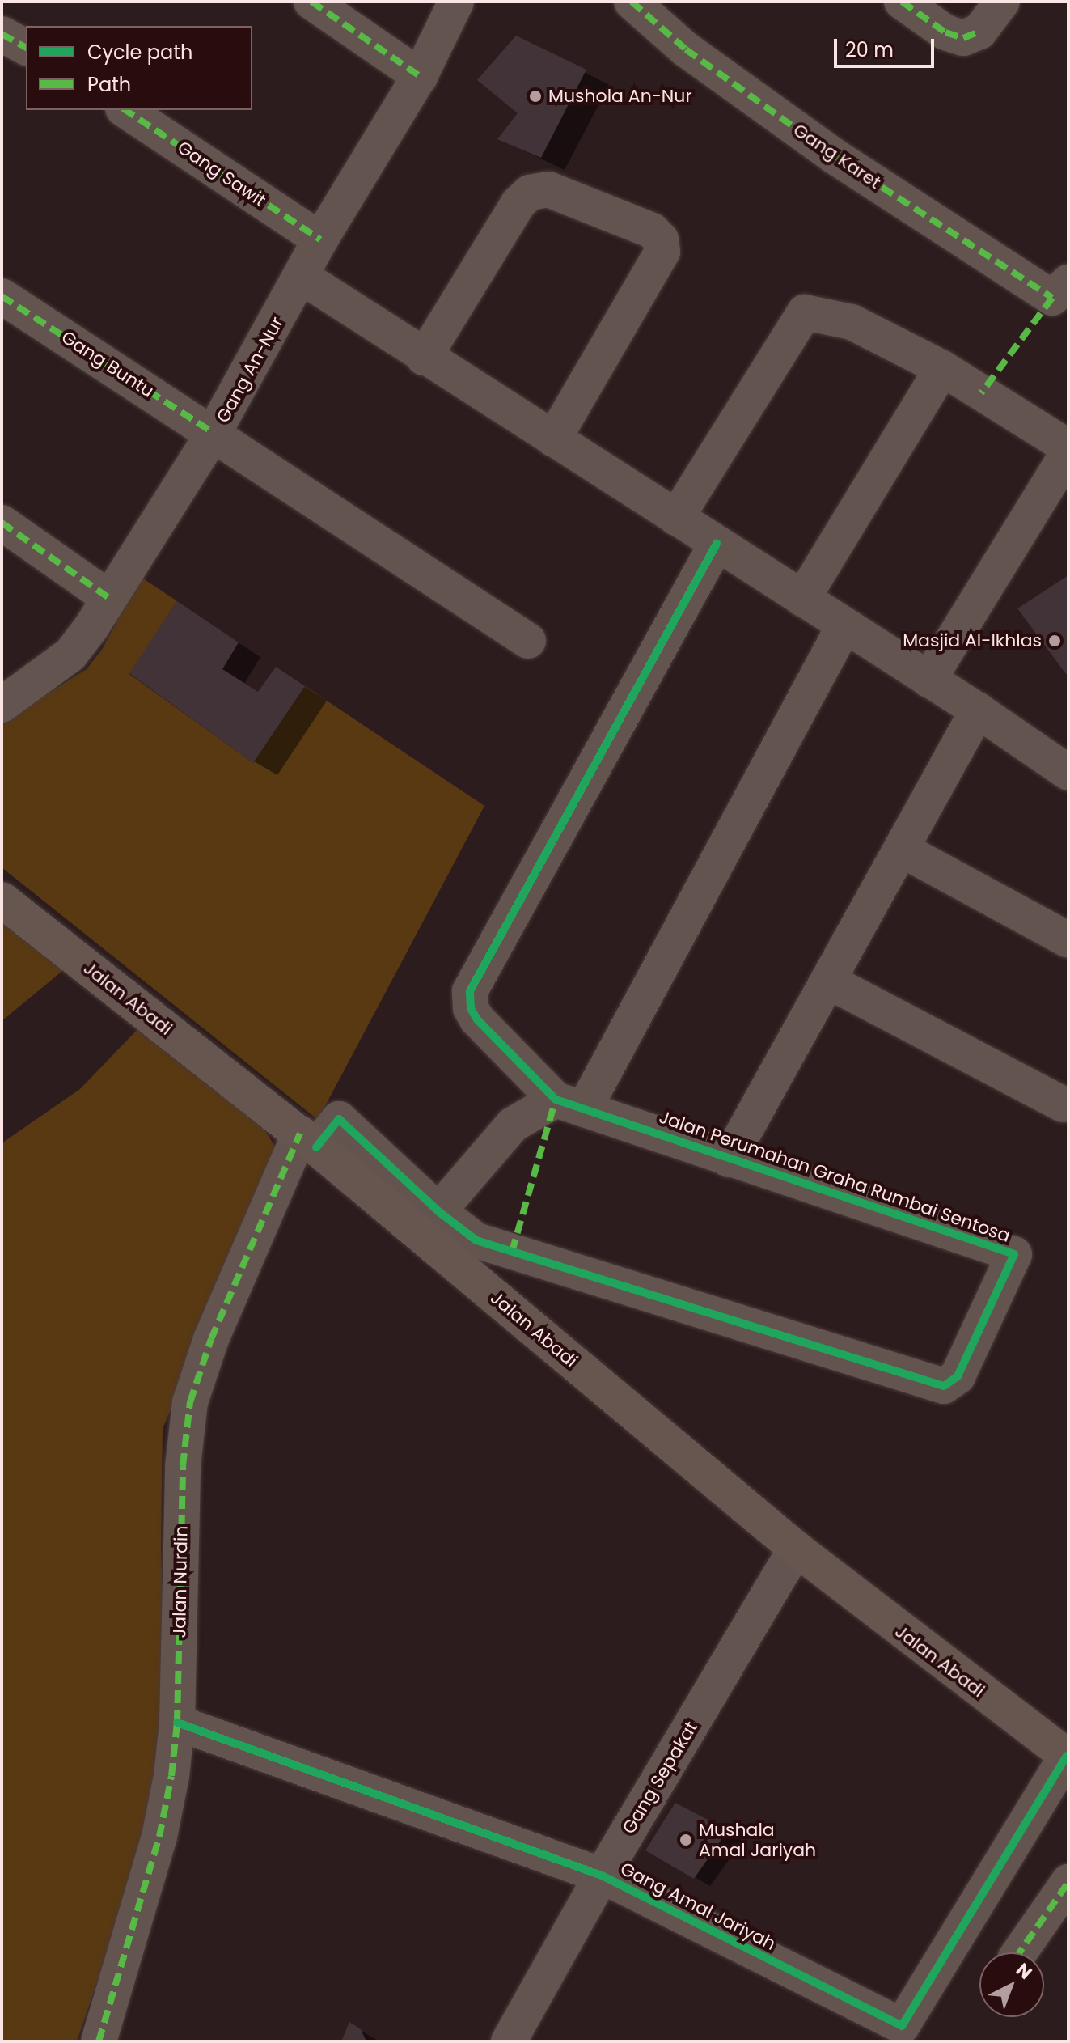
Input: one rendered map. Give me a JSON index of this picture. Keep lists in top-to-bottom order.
{
  "streets": {
    "street": [
      "Gang Karet",
      "Gang Sawit",
      "Gang Buntu",
      "Gang An-Nur",
      "Jalan Abadi",
      "Jalan Perumahan Graha Rumbai Sentosa",
      "Jalan Nurdin",
      "Gang Sepakat",
      "Gang Amal Jariyah"
    ]
  },
  "crossings": [
    ["Gang Sawit", "Gang An-Nur"],
    ["Gang Buntu", "Gang An-Nur"],
    ["Jalan Abadi", "Jalan Perumahan Graha Rumbai Sentosa"],
    ["Jalan Abadi", "Jalan Nurdin"],
    ["Jalan Abadi", "Gang Sepakat"],
    ["Jalan Abadi", "Gang Amal Jariyah"],
    ["Jalan Perumahan Graha Rumbai Sentosa", "Jalan Nurdin"],
    ["Jalan Nurdin", "Gang Amal Jariyah"],
    ["Gang Sepakat", "Gang Amal Jariyah"]
  ],
  "places": ["Mushola An-Nur", "Masjid Al-Ikhlas", "Mushala Amal Jariyah"],
  "legend": ["Cycle path", "Path"],
  "scale_bar": "20 m",
  "north": "top right"
}
